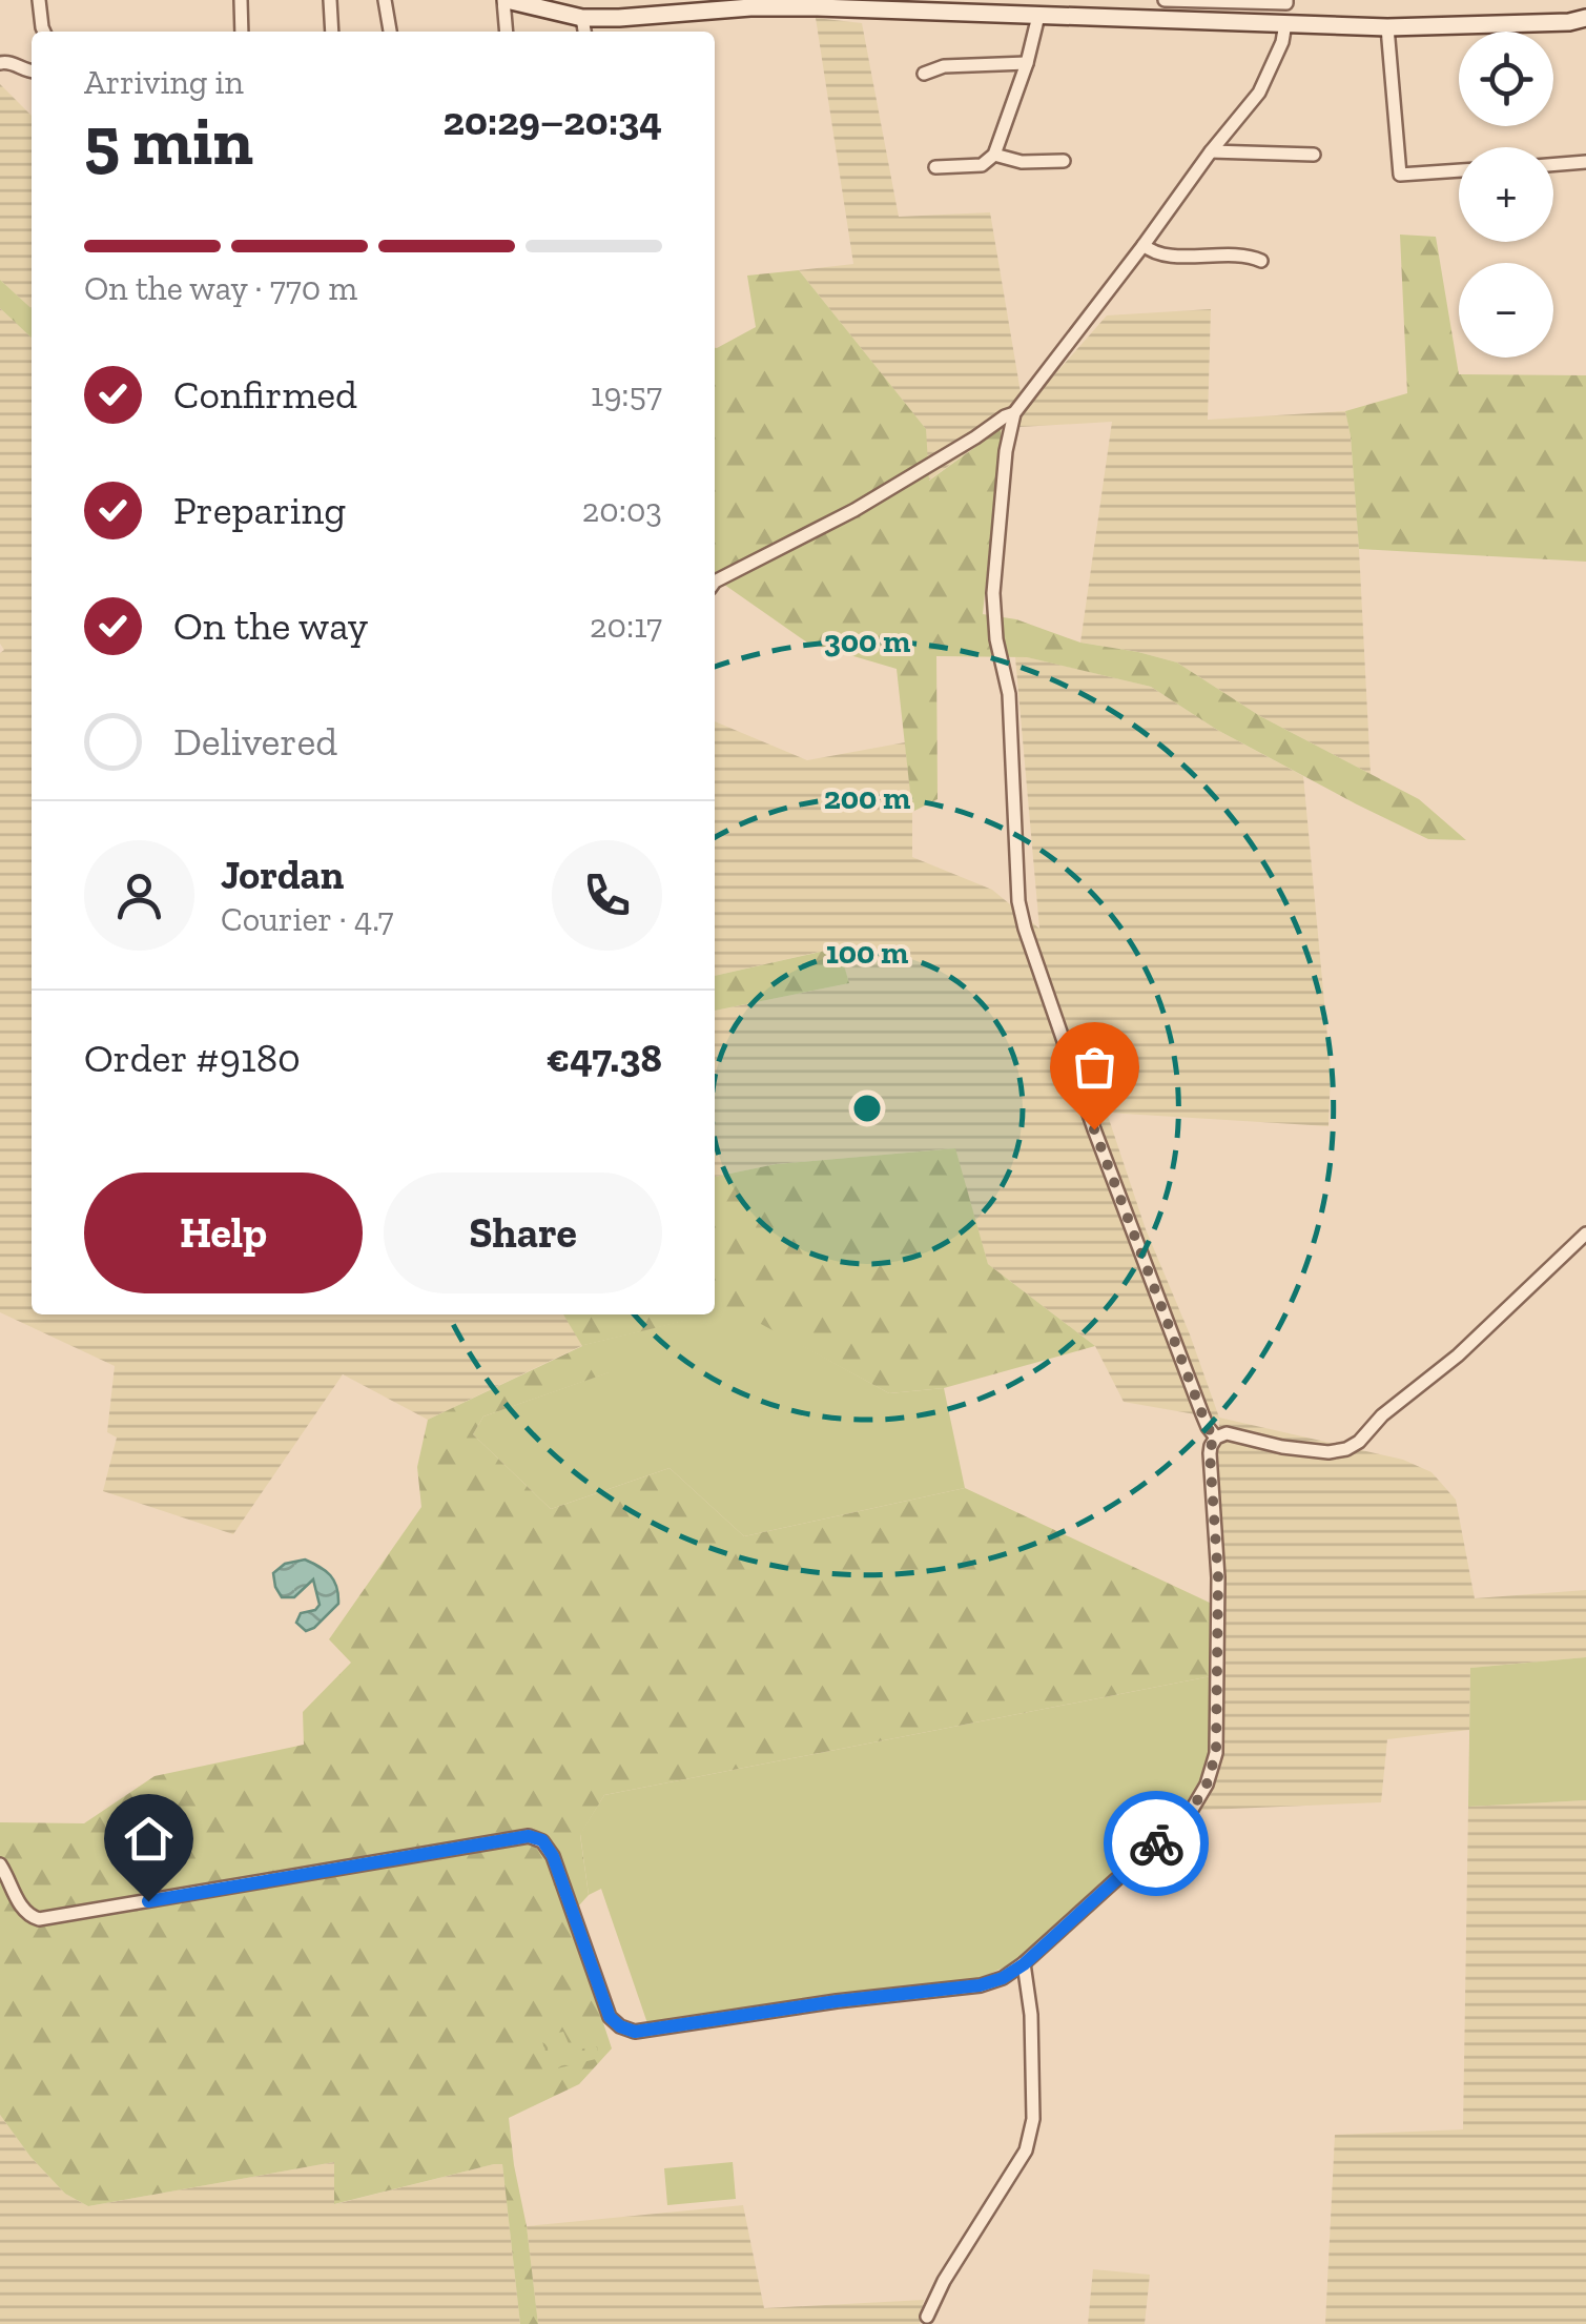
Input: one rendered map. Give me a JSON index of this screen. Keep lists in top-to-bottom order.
{
  "page": {
    "map_buttons": ["+", "−"],
    "heading": ["5 min", "Arriving in", "20:29–20:34"],
    "panel": [
      "Jordan",
      "Courier · 4.7",
      "Order #9180",
      "€47.38"
    ],
    "bar": "On the way · 770 m",
    "list": [
      ["Confirmed", "19:57"],
      ["Preparing", "20:03"],
      ["On the way", "20:17"],
      "Delivered"
    ],
    "buttons": ["Help", "Share"]
  },
  "rings": ["300 m", "200 m", "100 m"]
}
